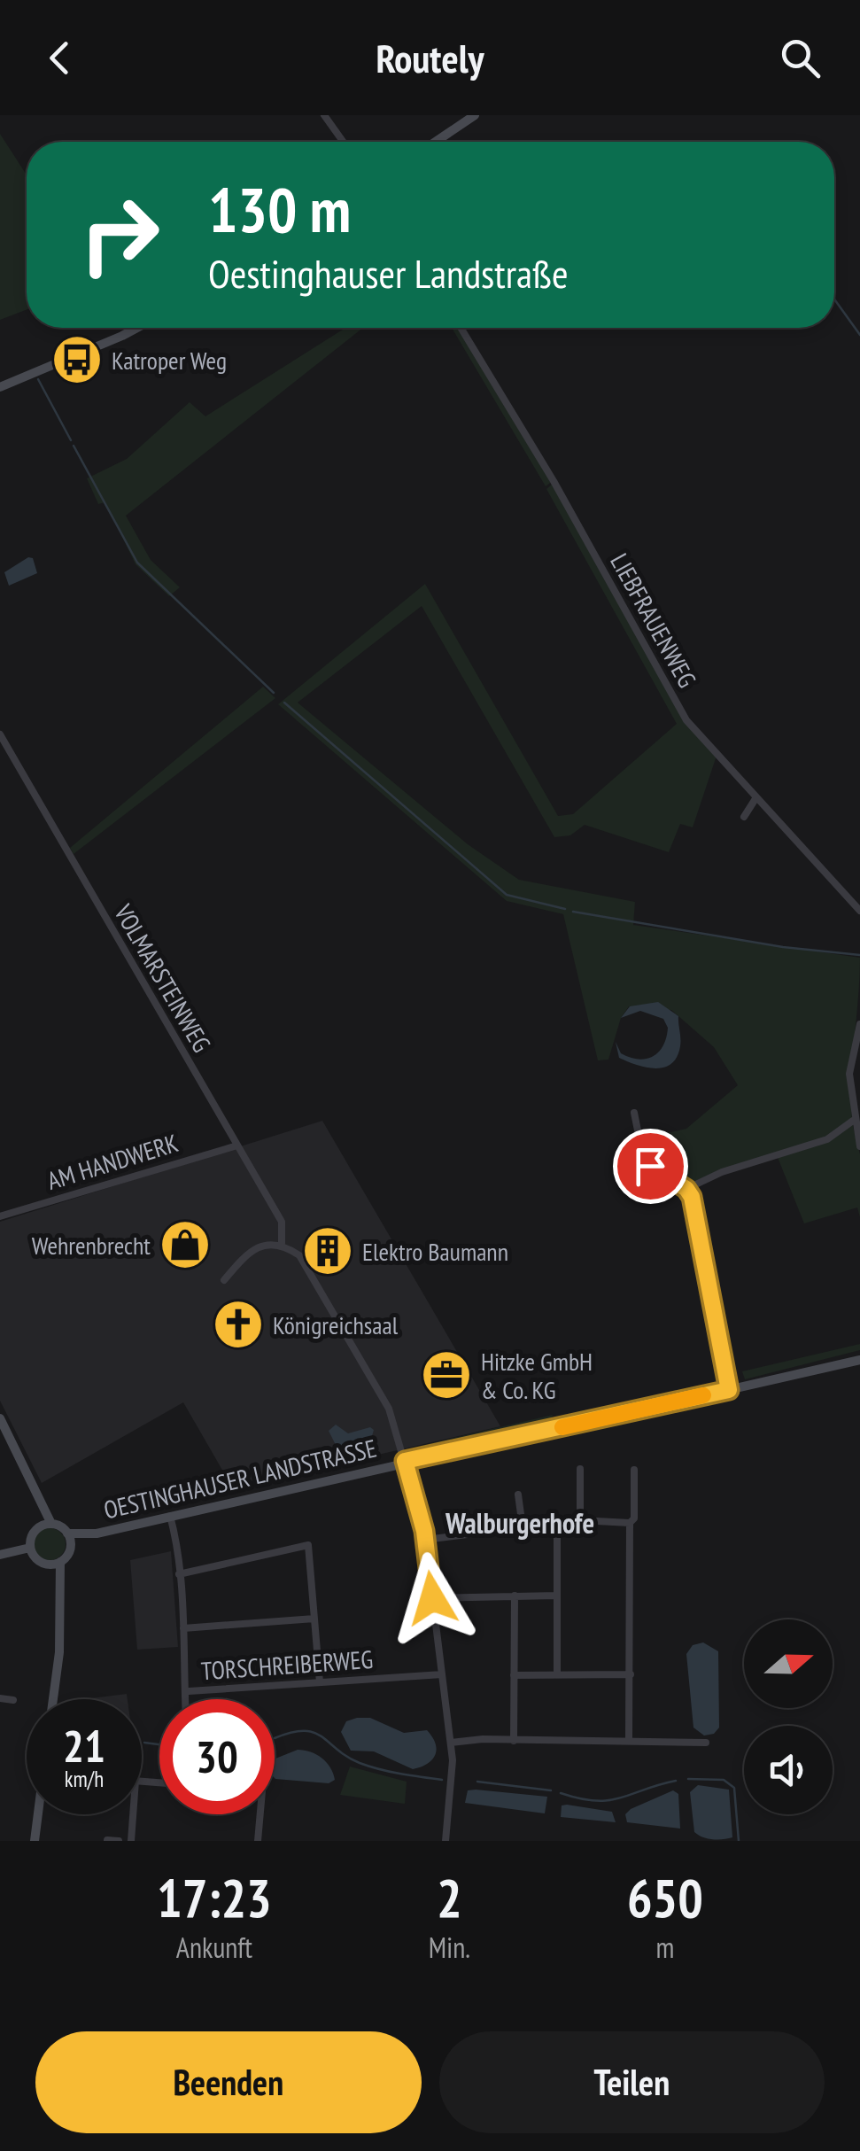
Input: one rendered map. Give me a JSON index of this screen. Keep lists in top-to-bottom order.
{
  "streets": {
    "street": [
      "LIEBFRAUENWEG",
      "VOLMARSTEINWEG",
      "AM HANDWERK",
      "OESTINGHAUSER LANDSTRASSE",
      "TORSCHREIBERWEG"
    ]
  },
  "crossings": [
    ["VOLMARSTEINWEG", "AM HANDWERK"],
    ["VOLMARSTEINWEG", "OESTINGHAUSER LANDSTRASSE"],
    ["VOLMARSTEINWEG", "TORSCHREIBERWEG"],
    ["OESTINGHAUSER LANDSTRASSE", "TORSCHREIBERWEG"]
  ],
  "districts": ["Walburgerhofe"],
  "places": {
    "bus stop": ["Katroper Weg"],
    "shop": ["Wehrenbrecht"],
    "building": ["Elektro Baumann"],
    "church": ["Königreichsaal"],
    "office": ["Hitzke GmbH & Co. KG"]
  },
  "north": "right",
  "page": {
    "header": "Routely",
    "turn": ["130 m", "Oestinghauser Landstraße"],
    "speed": "21 km/h",
    "limit": "30",
    "eta": [
      "17:23",
      "Ankunft",
      "2",
      "Min.",
      "650",
      "m"
    ],
    "buttons": ["Beenden", "Teilen"]
  }
}
